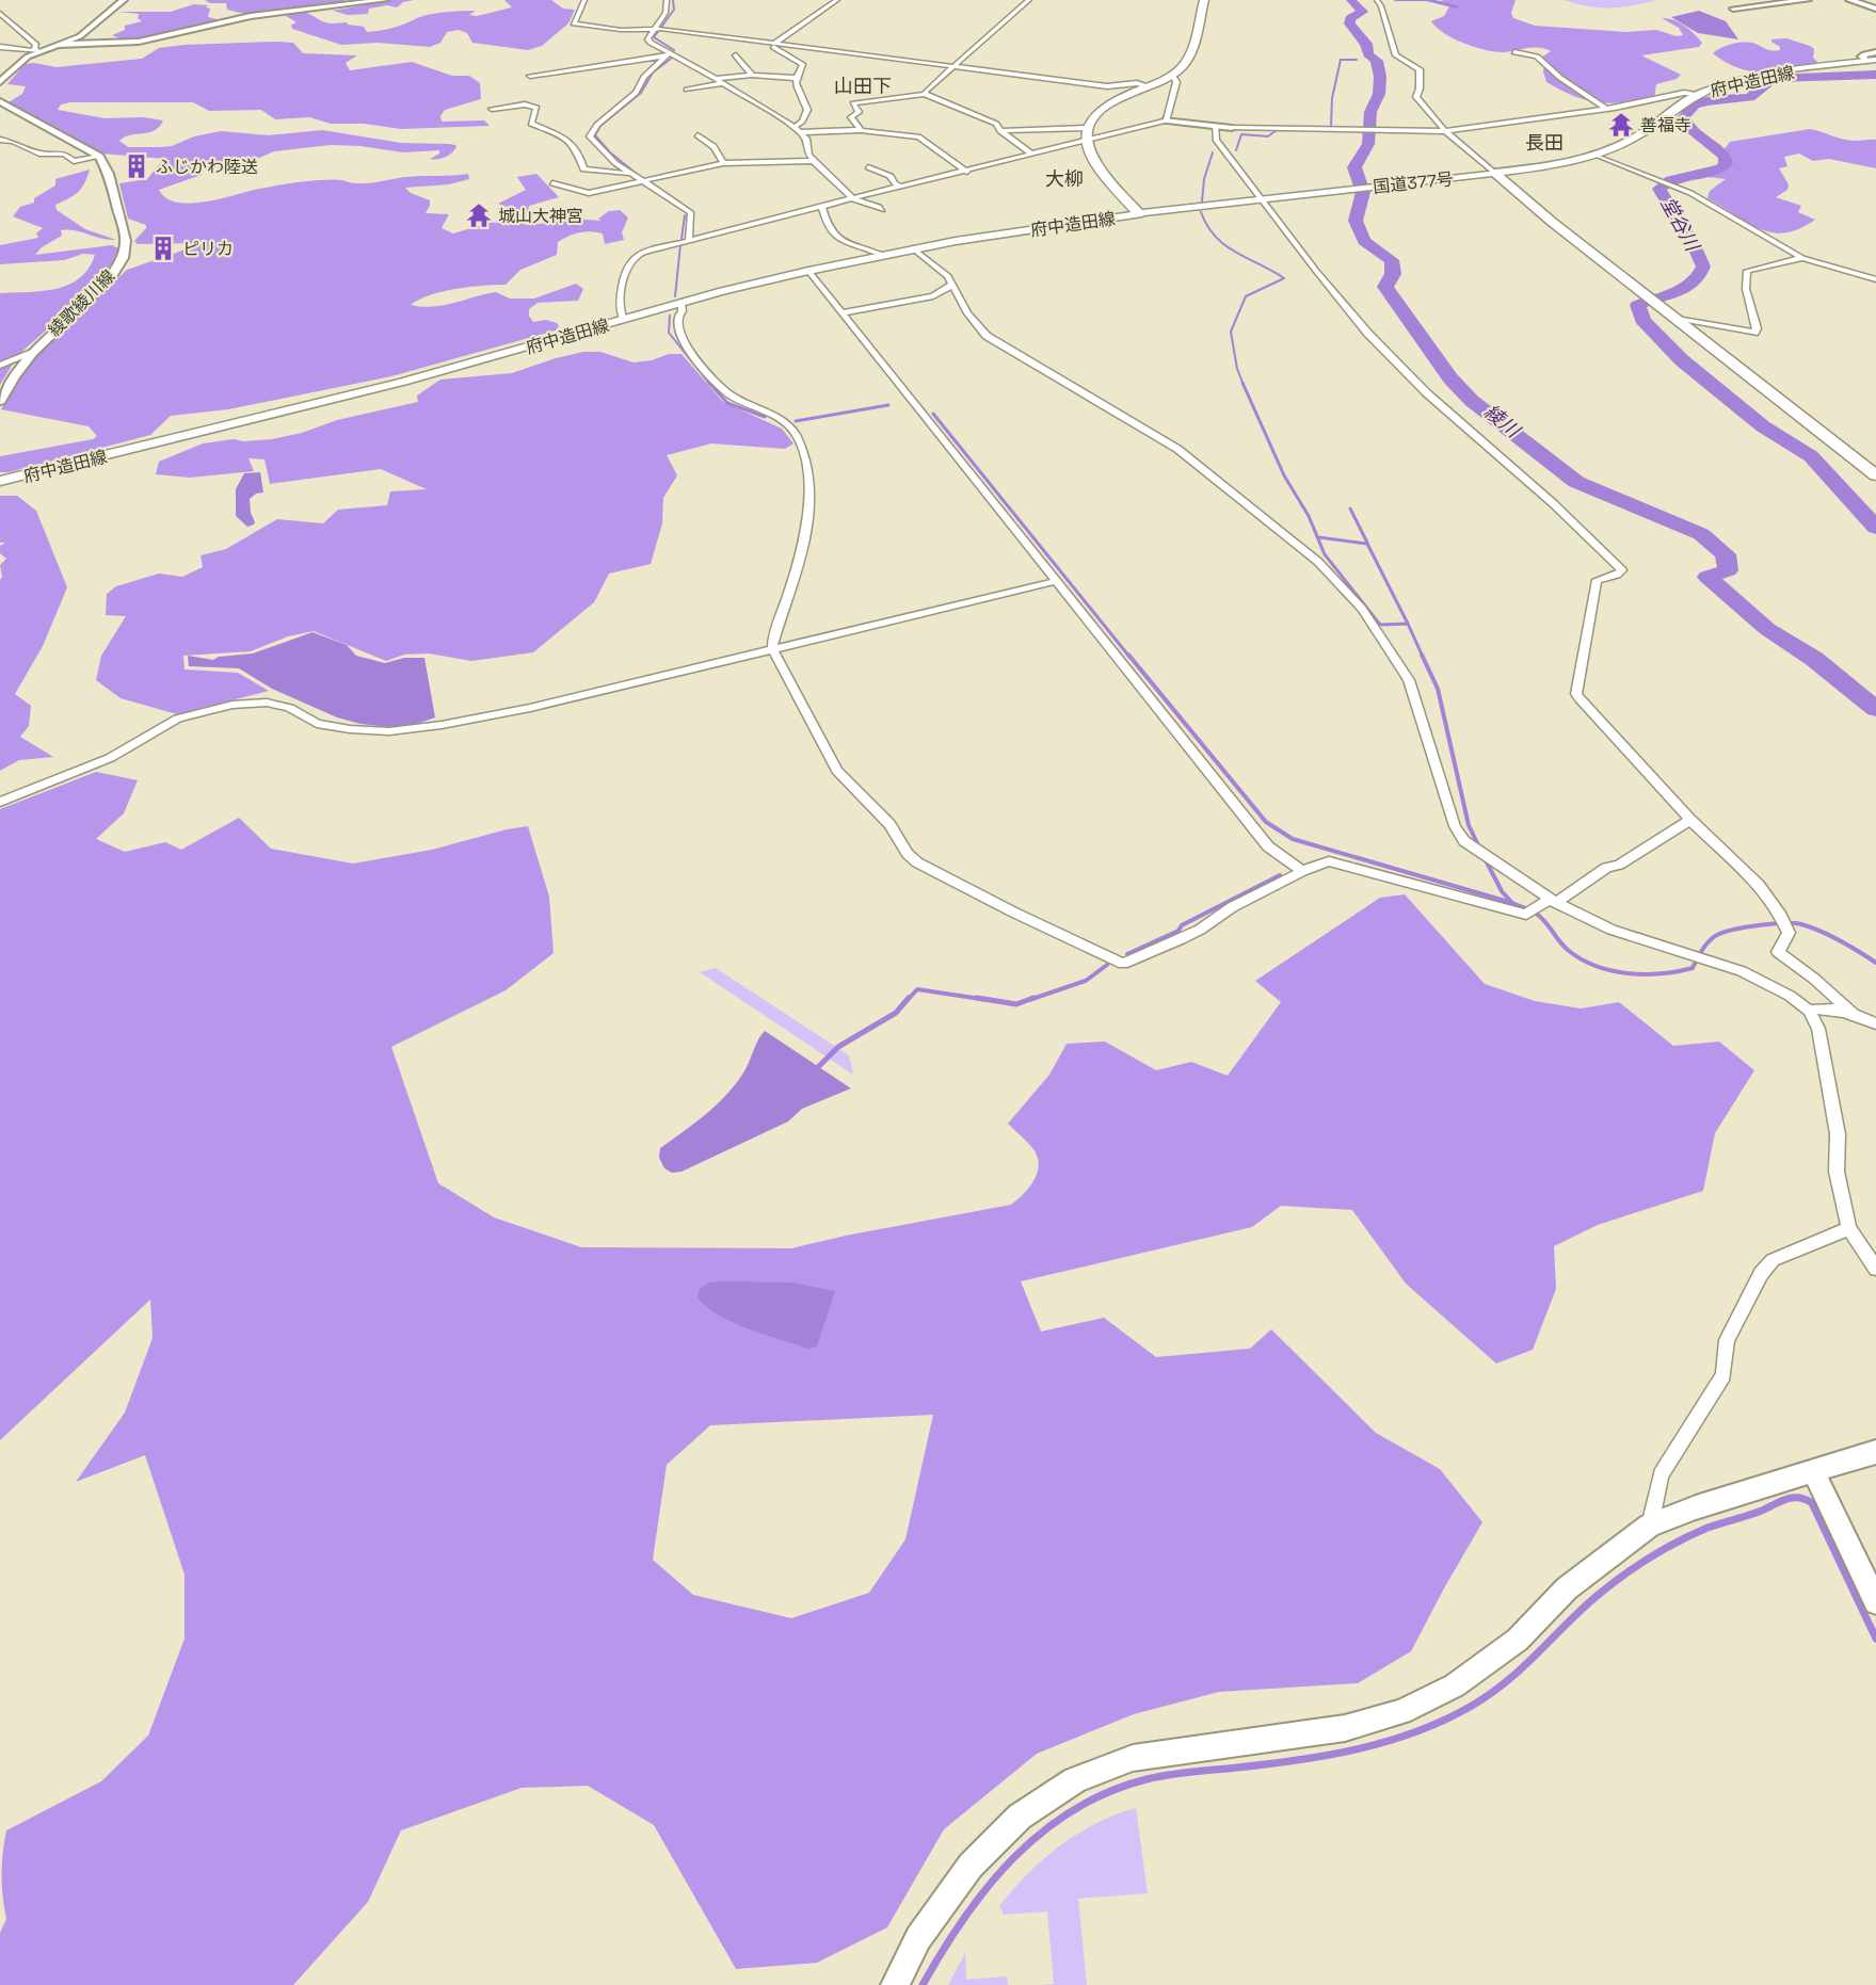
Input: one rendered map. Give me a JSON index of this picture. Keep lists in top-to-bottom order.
{
  "streets": {
    "highway": ["国道377号"],
    "main road": ["府中造田線"],
    "street": ["綾歌綾川線"]
  },
  "crossings": [
    ["府中造田線", "国道377号"]
  ],
  "districts": ["山田下", "長田", "大柳"],
  "water": ["堂谷川", "綾川"],
  "places": {
    "temple": ["善福寺", "城山大神宮"],
    "building": ["ふじかわ陸送", "ピリカ"]
  }
}
